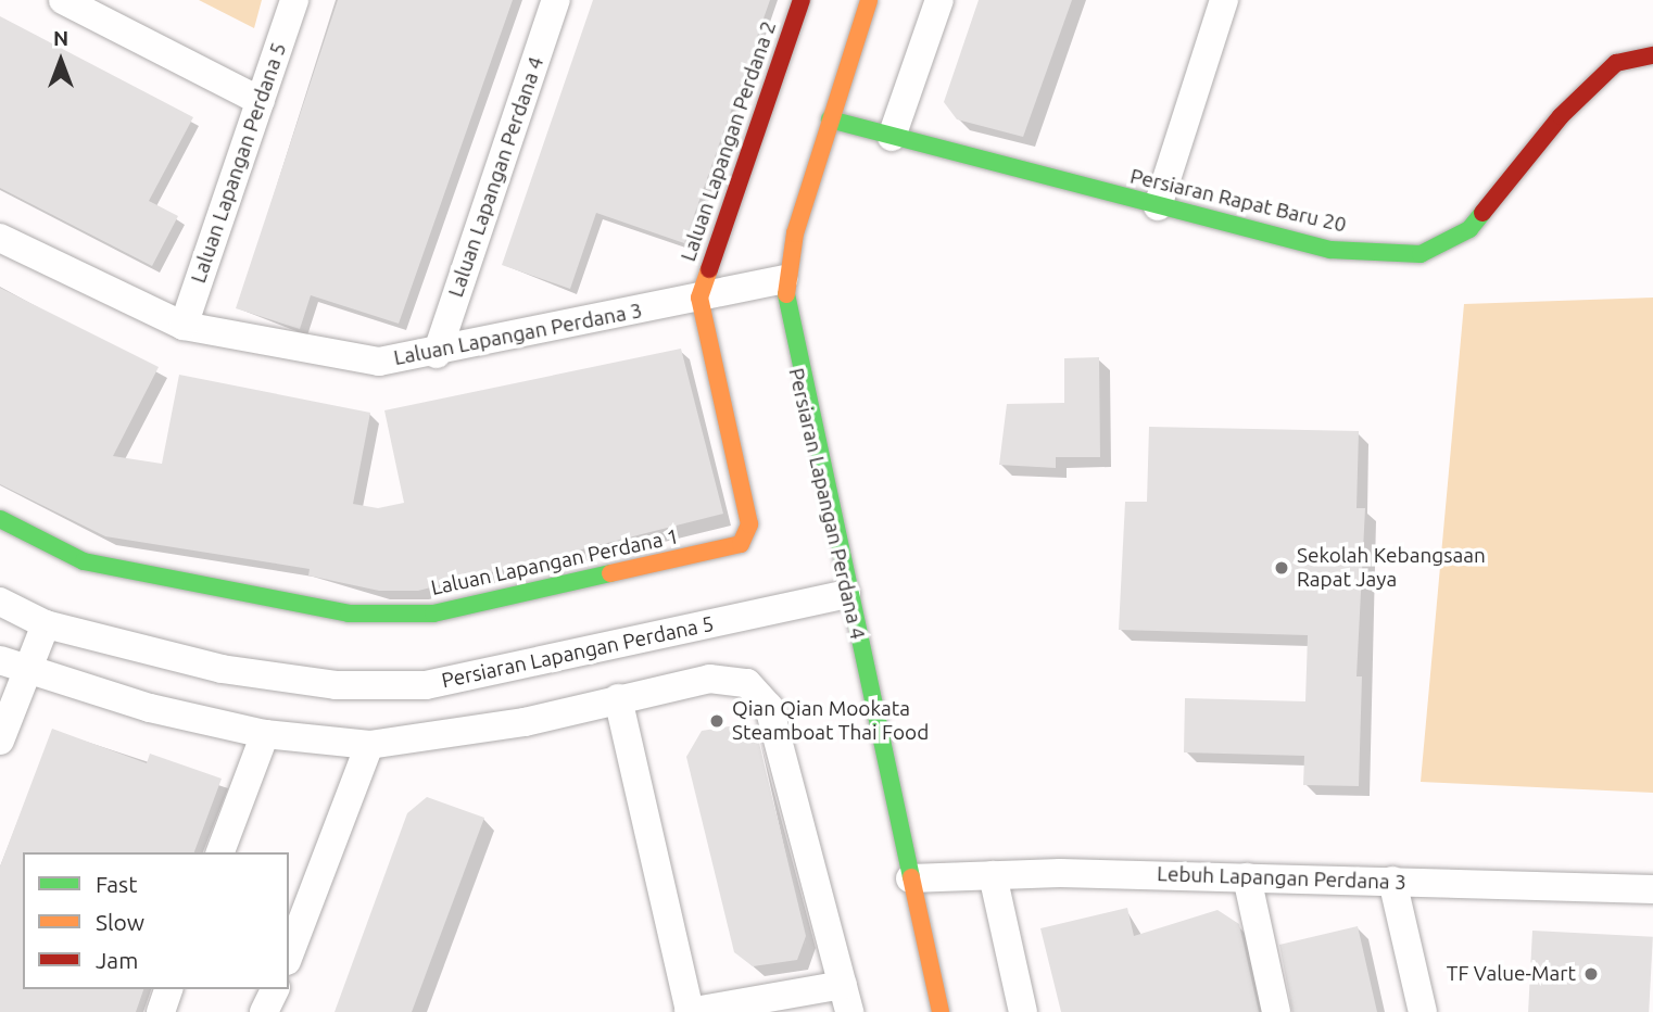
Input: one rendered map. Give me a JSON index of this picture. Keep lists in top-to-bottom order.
{
  "streets": {
    "street": [
      "Laluan Lapangan Perdana 2",
      "Laluan Lapangan Perdana 5",
      "Laluan Lapangan Perdana 4",
      "Persiaran Rapat Baru 20",
      "Laluan Lapangan Perdana 3",
      "Persiaran Lapangan Perdana 4",
      "Laluan Lapangan Perdana 1",
      "Persiaran Lapangan Perdana 5",
      "Lebuh Lapangan Perdana 3"
    ]
  },
  "crossings": [
    ["Laluan Lapangan Perdana 2", "Laluan Lapangan Perdana 3"],
    ["Laluan Lapangan Perdana 2", "Laluan Lapangan Perdana 1"],
    ["Laluan Lapangan Perdana 5", "Laluan Lapangan Perdana 3"],
    ["Laluan Lapangan Perdana 4", "Laluan Lapangan Perdana 3"],
    ["Persiaran Rapat Baru 20", "Persiaran Lapangan Perdana 4"],
    ["Laluan Lapangan Perdana 3", "Persiaran Lapangan Perdana 4"],
    ["Laluan Lapangan Perdana 3", "Laluan Lapangan Perdana 1"],
    ["Persiaran Lapangan Perdana 4", "Persiaran Lapangan Perdana 5"],
    ["Persiaran Lapangan Perdana 4", "Lebuh Lapangan Perdana 3"]
  ],
  "places": ["Sekolah Kebangsaan Rapat Jaya", "Qian Qian Mookata Steamboat Thai Food", "TF Value-Mart"],
  "legend": ["Fast", "Slow", "Jam"],
  "north": "top"
}
